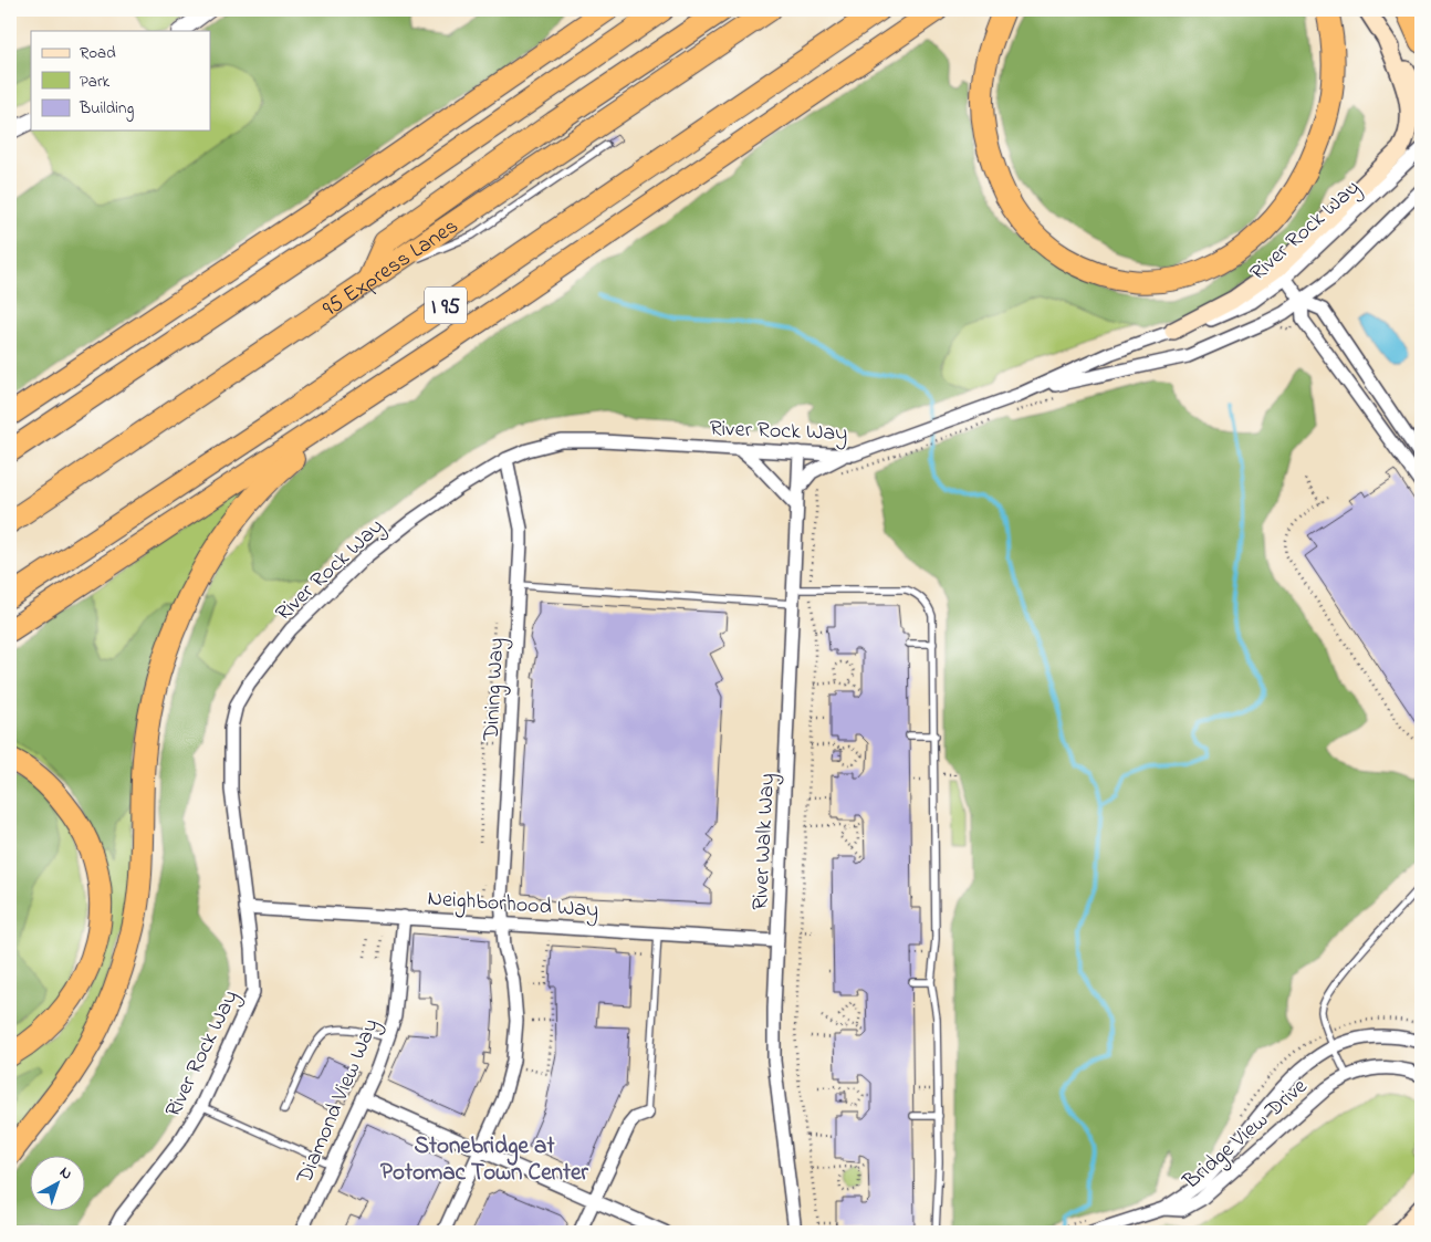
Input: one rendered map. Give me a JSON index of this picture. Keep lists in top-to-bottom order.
{
  "streets": {
    "highway": ["95 Express Lanes", "I 95"],
    "street": [
      "River Rock Way",
      "Dining Way",
      "River Walk Way",
      "Neighborhood Way",
      "Diamond View Way",
      "Bridge View Drive"
    ]
  },
  "crossings": [
    ["River Rock Way", "Dining Way"],
    ["River Rock Way", "River Walk Way"],
    ["River Rock Way", "Neighborhood Way"],
    ["Dining Way", "Neighborhood Way"],
    ["River Walk Way", "Neighborhood Way"],
    ["Neighborhood Way", "Diamond View Way"]
  ],
  "districts": ["Stonebridge at Potomac Town Center"],
  "legend": ["Road", "Park", "Building"],
  "north": "top right"
}
